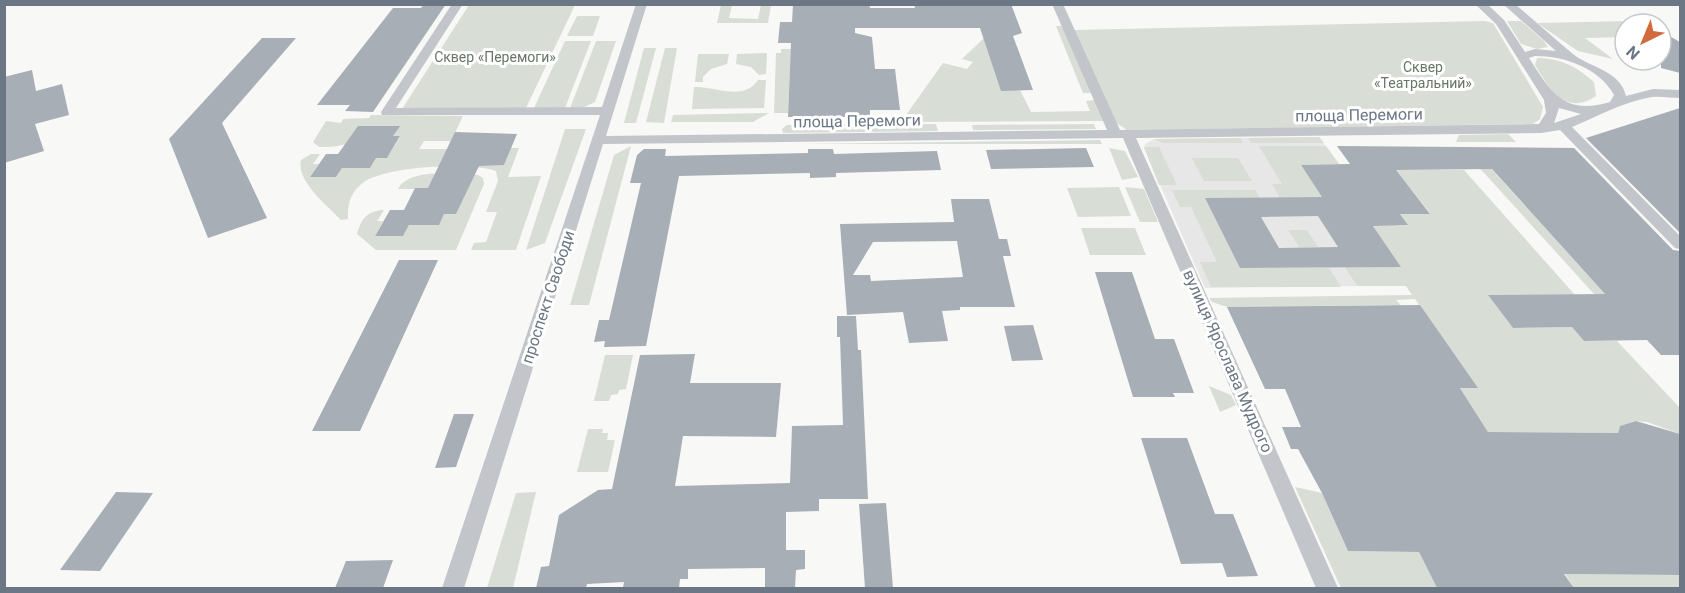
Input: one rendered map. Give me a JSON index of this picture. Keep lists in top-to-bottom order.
{
  "streets": {
    "street": ["площа Перемоги", "проспект Свободи", "вулиця Ярослава Мудрого"]
  },
  "crossings": [
    ["площа Перемоги", "проспект Свободи"],
    ["площа Перемоги", "вулиця Ярослава Мудрого"]
  ],
  "parks": ["Сквер «Перемоги»", "Сквер «Театральний»"],
  "north": "bottom left"
}
